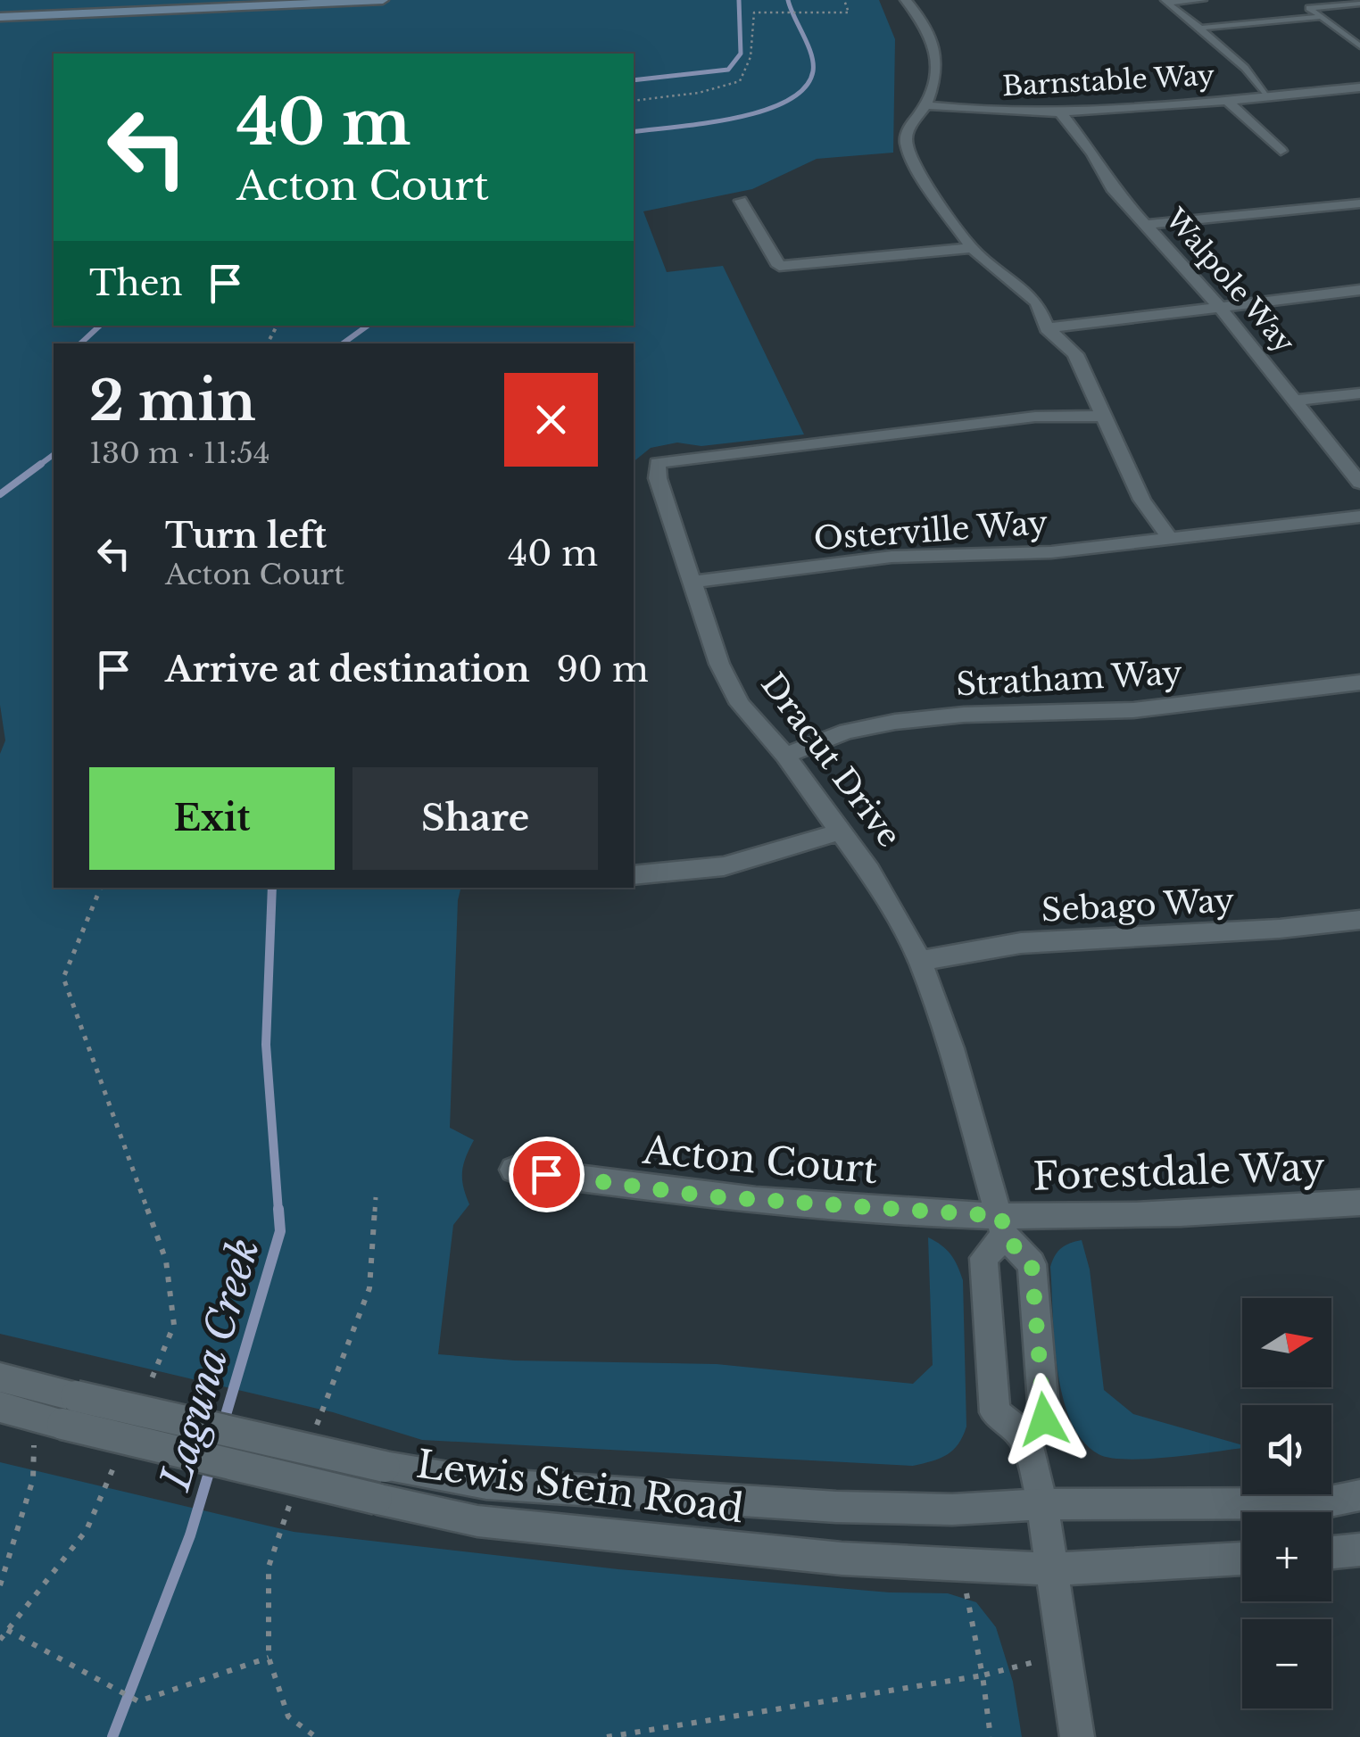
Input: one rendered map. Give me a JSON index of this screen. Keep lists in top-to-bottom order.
{
  "streets": {
    "street": [
      "Barnstable Way",
      "Walpole Way",
      "Osterville Way",
      "Stratham Way",
      "Dracut Drive",
      "Sebago Way",
      "Acton Court",
      "Forestdale Way",
      "Lewis Stein Road"
    ]
  },
  "crossings": [
    ["Barnstable Way", "Walpole Way"],
    ["Osterville Way", "Dracut Drive"],
    ["Stratham Way", "Dracut Drive"],
    ["Dracut Drive", "Sebago Way"],
    ["Dracut Drive", "Acton Court"],
    ["Dracut Drive", "Forestdale Way"],
    ["Acton Court", "Forestdale Way"]
  ],
  "water": ["Laguna Creek"],
  "north": "right",
  "page": {
    "turn": ["40 m", "Acton Court"],
    "then": "Then",
    "heading": ["2 min", "130 m · 11:54"],
    "list": [
      {
        "name": "Turn left",
        "note": "Acton Court",
        "value": "40 m"
      },
      {
        "name": "Arrive at destination",
        "value": "90 m"
      }
    ],
    "buttons": ["Exit", "Share"],
    "map_buttons": ["+", "−"]
  }
}
